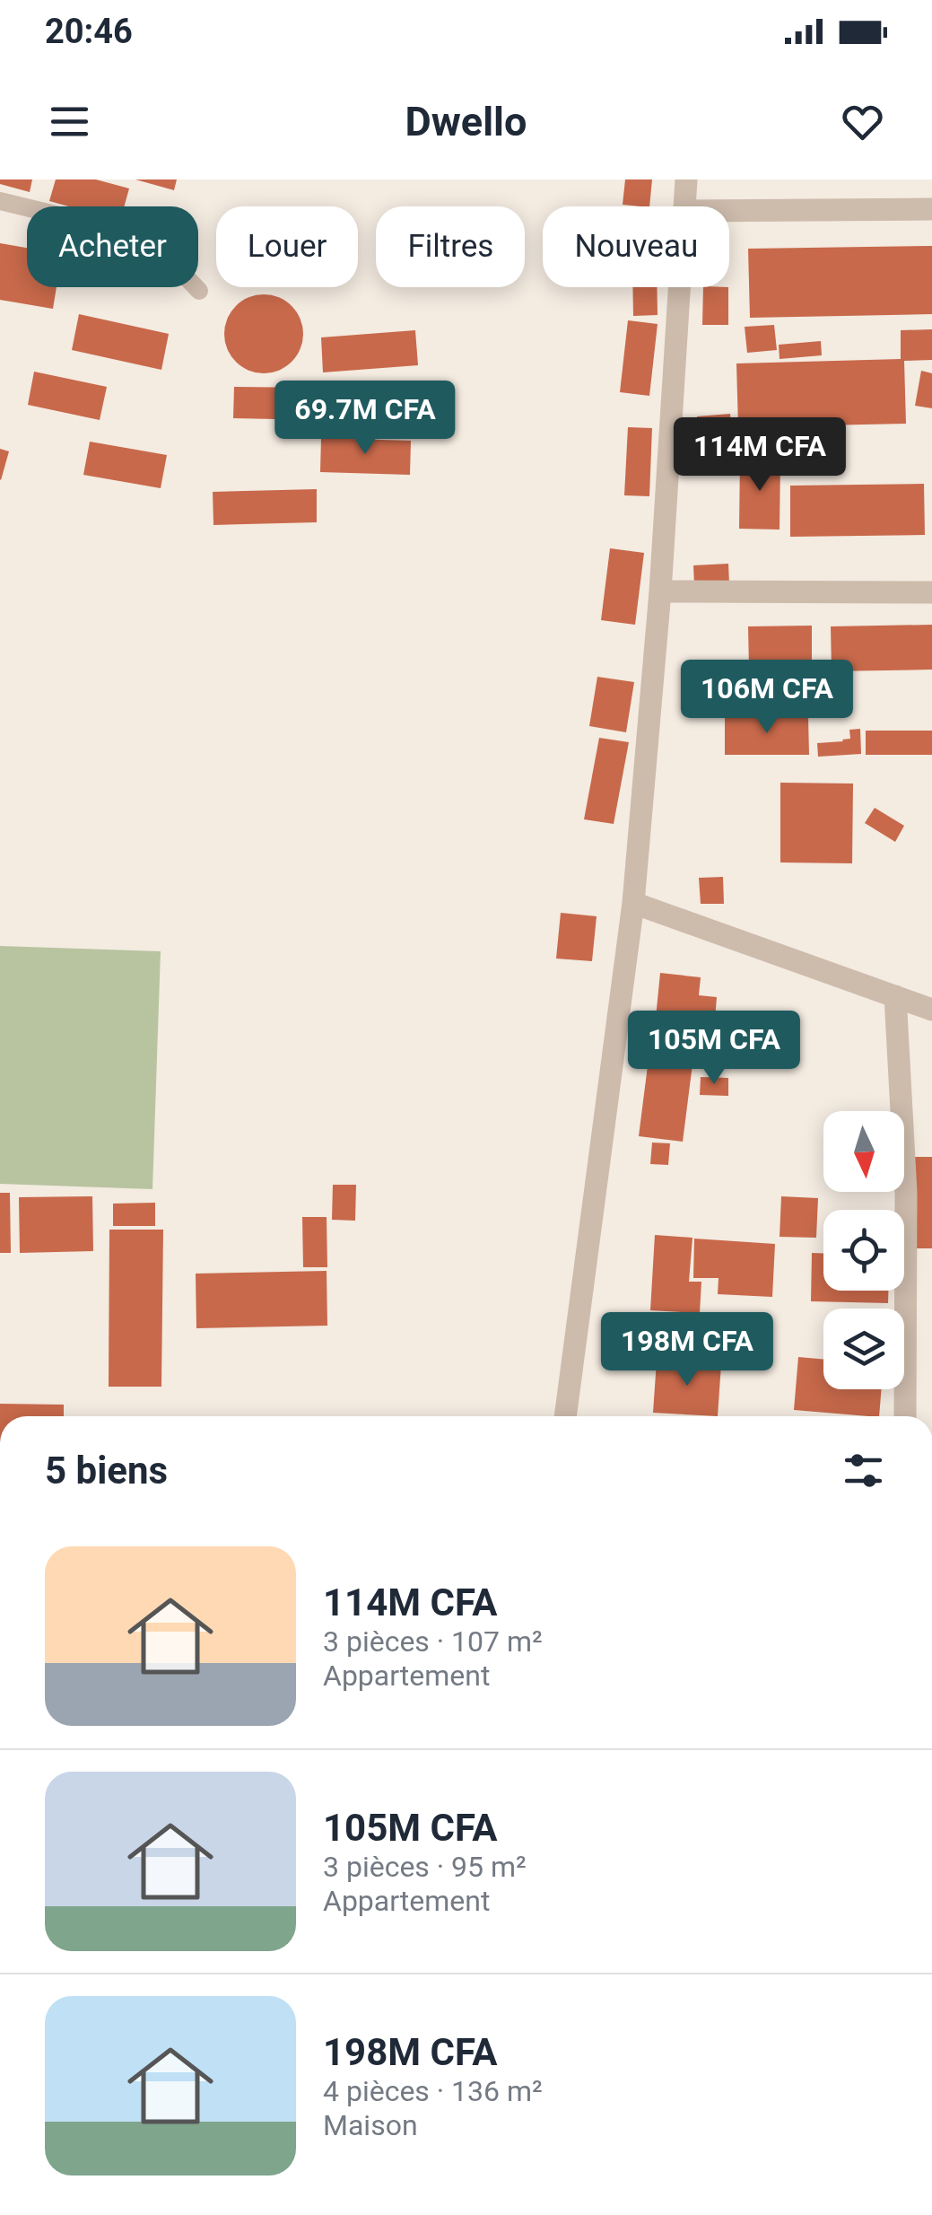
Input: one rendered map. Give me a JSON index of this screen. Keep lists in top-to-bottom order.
{
  "north": "bottom",
  "page": {
    "status": "20:46",
    "header": "Dwello",
    "chip": [
      "Acheter",
      "Louer",
      "Filtres",
      "Nouveau"
    ],
    "price": [
      "69.7M CFA",
      "114M CFA",
      "106M CFA",
      "105M CFA",
      "198M CFA"
    ],
    "heading": "5 biens",
    "list": [
      {
        "name": "114M CFA",
        "note": "3 pièces · 107 m² · Appartement"
      },
      {
        "name": "105M CFA",
        "note": "3 pièces · 95 m² · Appartement"
      },
      {
        "name": "198M CFA",
        "note": "4 pièces · 136 m² · Maison"
      }
    ]
  }
}
